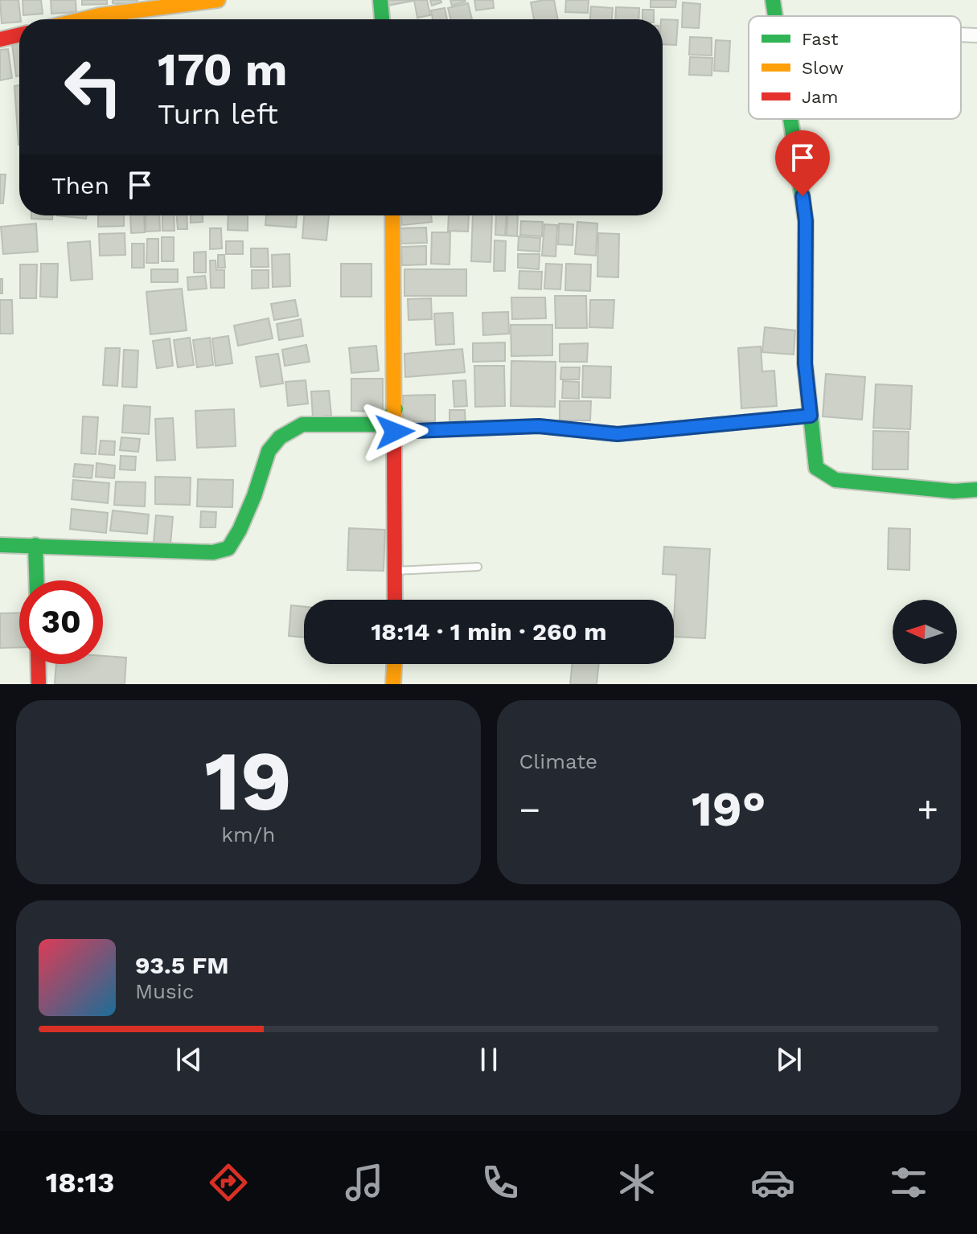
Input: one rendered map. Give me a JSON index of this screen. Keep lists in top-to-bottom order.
{
  "legend": ["Fast", "Slow", "Jam"],
  "north": "left",
  "page": {
    "turn": ["170 m", "Turn left"],
    "then": "Then",
    "limit": "30",
    "trip": "18:14 · 1 min · 260 m",
    "tile": [
      ["19", "km/h"],
      "Climate"
    ],
    "heat": ["−", "19°", "+"],
    "song": ["93.5 FM", "Music"],
    "tabs": "18:13"
  }
}
